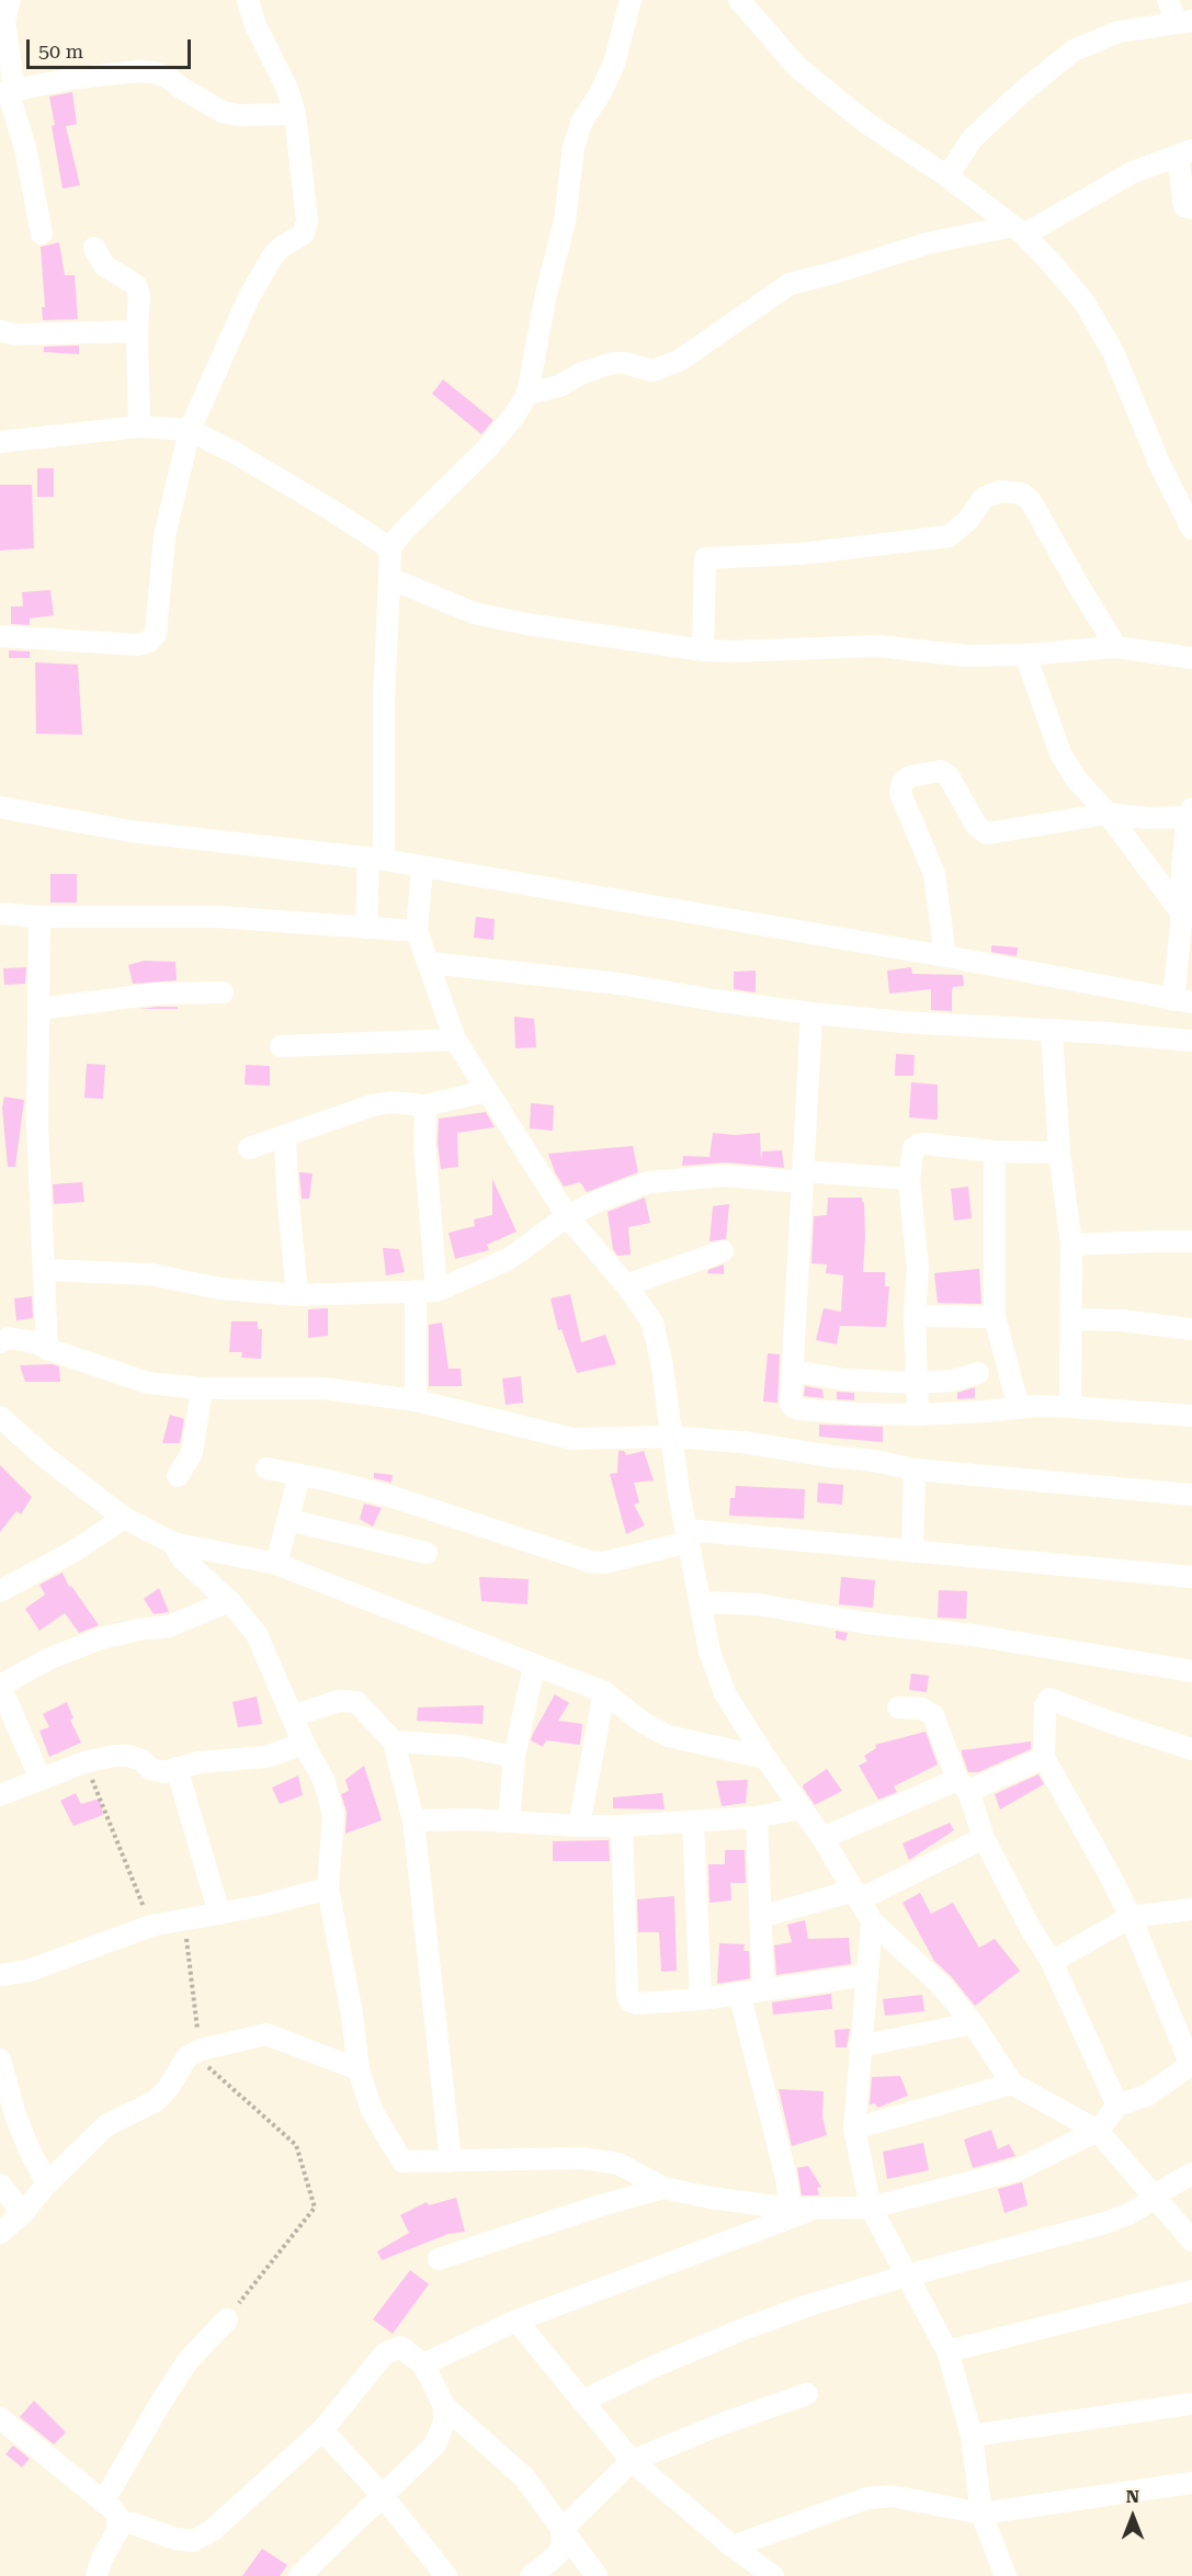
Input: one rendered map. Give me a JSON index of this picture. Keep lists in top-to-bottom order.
{
  "scale_bar": "50 m",
  "north": "top"
}
